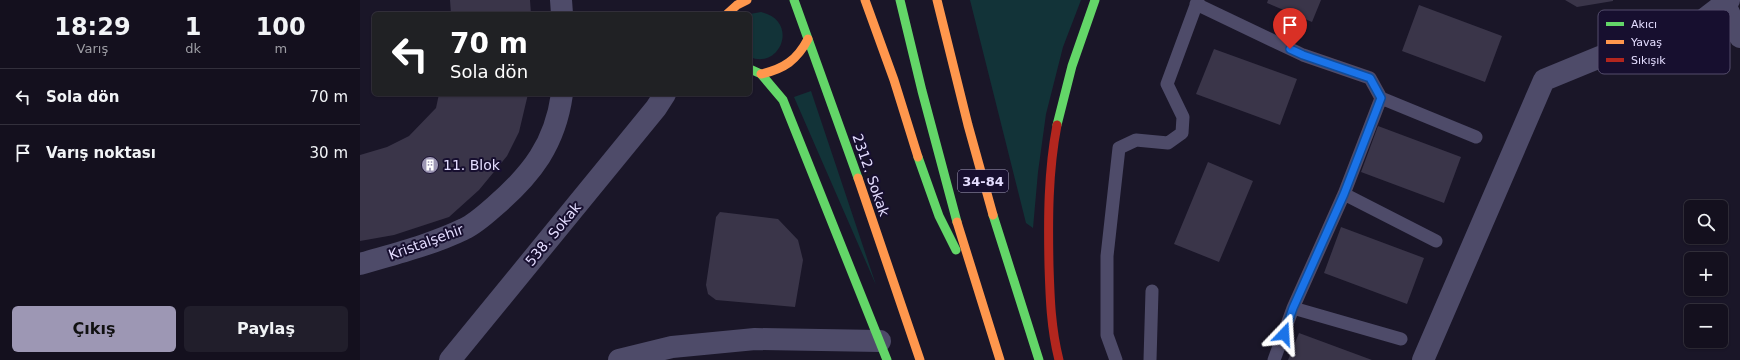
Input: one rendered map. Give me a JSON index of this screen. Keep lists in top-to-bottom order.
{
  "streets": {
    "main road": ["2312. Sokak", "34-84"],
    "street": ["538. Sokak", "Kristalşehir"]
  },
  "places": {
    "building": ["11. Blok"]
  },
  "legend": ["Akıcı", "Yavaş", "Sıkışık"],
  "page": {
    "eta": [
      "18:29",
      "Varış",
      "1",
      "dk",
      "100",
      "m"
    ],
    "turn": ["70 m", "Sola dön"],
    "list": [
      {
        "name": "Sola dön",
        "value": "70 m"
      },
      {
        "name": "Varış noktası",
        "value": "30 m"
      }
    ],
    "map_buttons": ["+", "−"],
    "buttons": ["Çıkış", "Paylaş"]
  }
}
